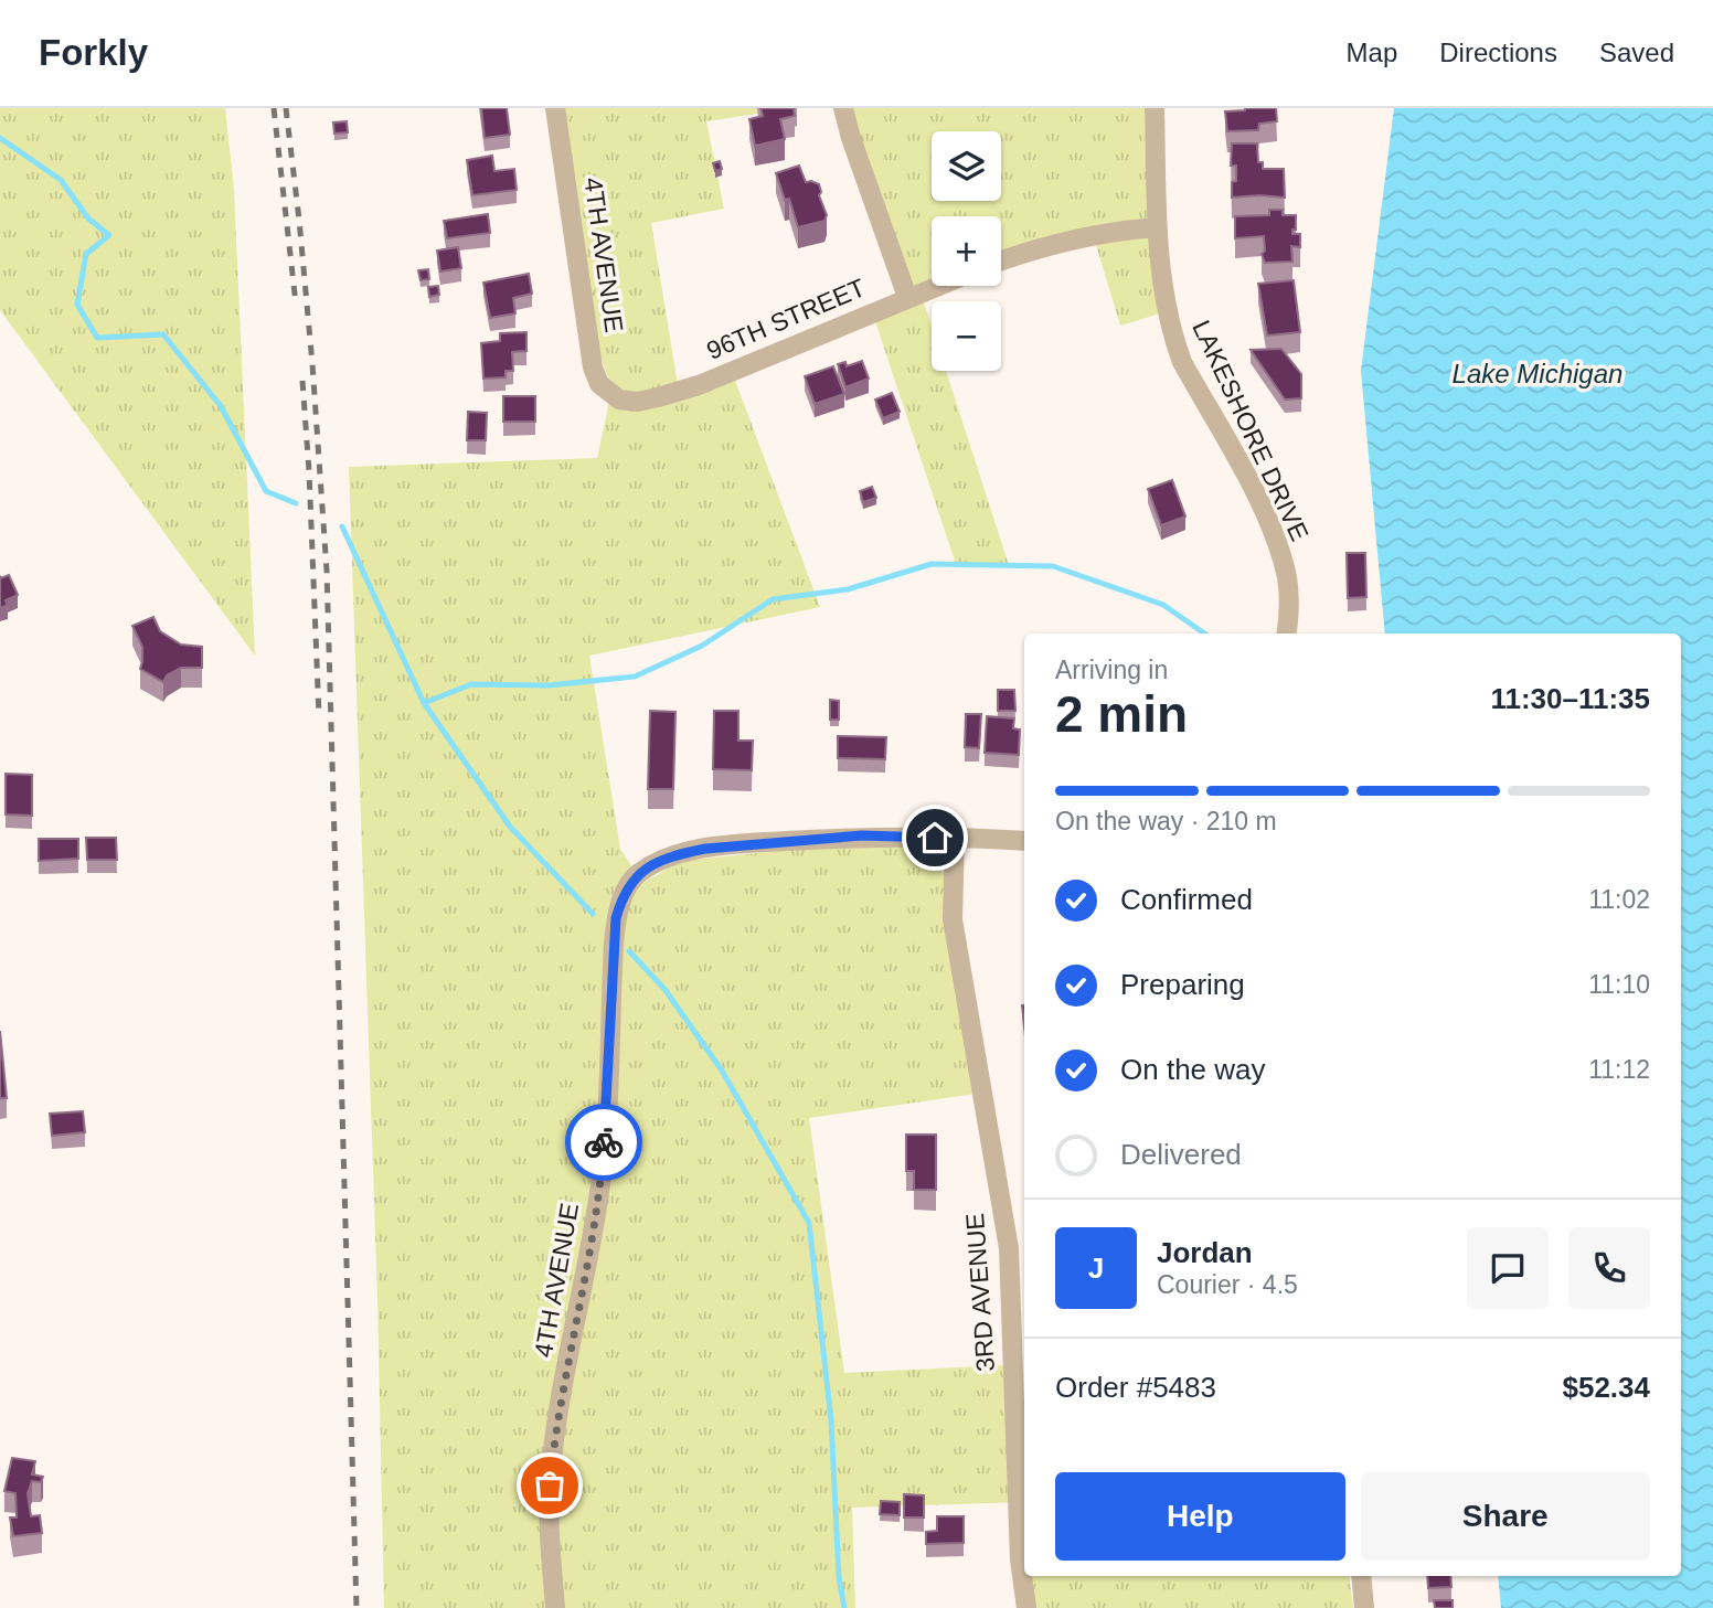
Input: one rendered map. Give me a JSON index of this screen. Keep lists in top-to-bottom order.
{
  "streets": {
    "street": [
      "4TH AVENUE",
      "96TH STREET",
      "LAKESHORE DRIVE",
      "3RD AVENUE"
    ]
  },
  "crossings": [
    ["4TH AVENUE", "96TH STREET"],
    ["4TH AVENUE", "3RD AVENUE"]
  ],
  "water": ["Lake Michigan"],
  "page": {
    "header": "Forkly",
    "nav": ["Map", "Directions", "Saved"],
    "map_buttons": ["+", "−"],
    "heading": ["2 min", "Arriving in", "11:30–11:35"],
    "panel": [
      "Jordan",
      "Courier · 4.5",
      "Order #5483",
      "$52.34"
    ],
    "bar": "On the way · 210 m",
    "list": [
      ["Confirmed", "11:02"],
      ["Preparing", "11:10"],
      ["On the way", "11:12"],
      "Delivered"
    ],
    "round": "J",
    "buttons": ["Help", "Share"]
  }
}
